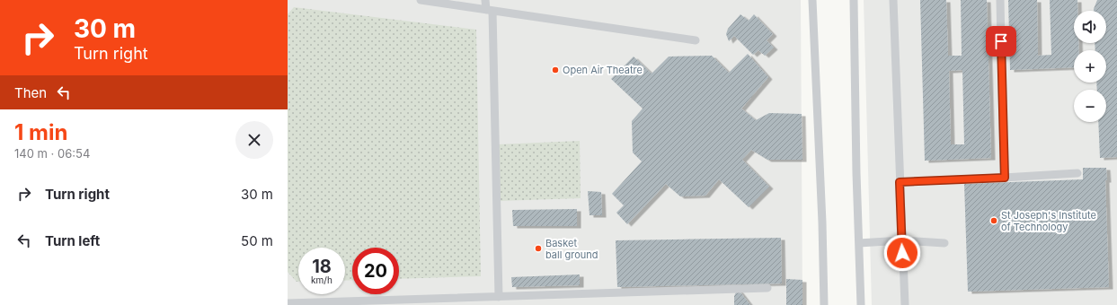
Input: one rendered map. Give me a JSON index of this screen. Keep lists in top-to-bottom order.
{
  "places": ["Open Air Theatre", "St Joseph's Institute of Technology", "Basket ball ground"],
  "page": {
    "turn": ["30 m", "Turn right"],
    "map_buttons": ["+", "−"],
    "then": "Then",
    "heading": ["1 min", "140 m · 06:54"],
    "list": [
      {
        "name": "Turn right",
        "value": "30 m"
      },
      {
        "name": "Turn left",
        "value": "50 m"
      }
    ],
    "speed": "18 km/h",
    "limit": "20"
  }
}
